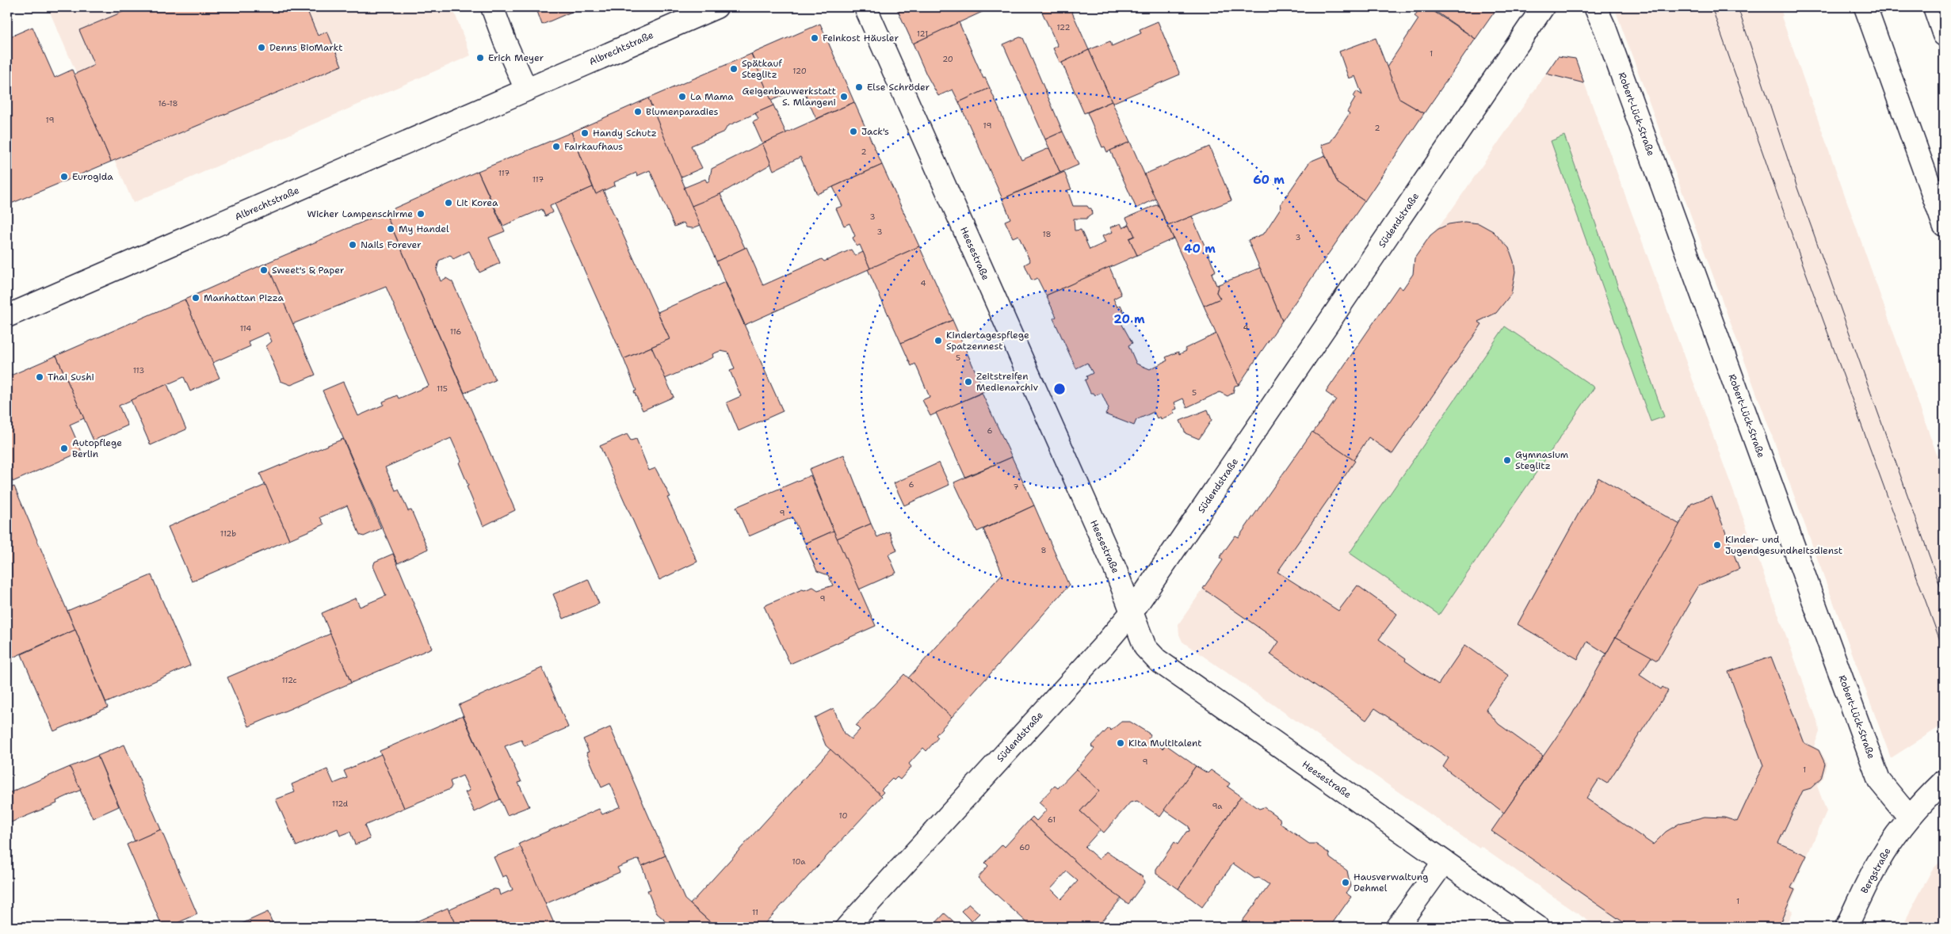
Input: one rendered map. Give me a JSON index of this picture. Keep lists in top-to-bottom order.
{
  "streets": {
    "main road": [
      "Albrechtstraße",
      "Robert-Lück-Straße",
      "Südendstraße",
      "Heesestraße",
      "Bergstraße"
    ]
  },
  "crossings": [
    ["Robert-Lück-Straße", "Bergstraße"],
    ["Südendstraße", "Heesestraße"]
  ],
  "places": [
    "Feinkost Häusler",
    "Denns BioMarkt",
    "Erich Meyer",
    "Spätkauf Steglitz",
    "Else Schröder",
    "La Mama",
    "Geigenbauwerkstatt S. Mlangeni",
    "Blumenparadies",
    "Jack's",
    "Handy Schutz",
    "Fairkaufhaus",
    "Eurogida",
    "Lit Korea",
    "Wicher Lampenschirme",
    "My Handel",
    "Nails Forever",
    "Sweet's & Paper",
    "Manhattan Pizza",
    "Kindertagespflege Spatzennest",
    "Thai Sushi",
    "Zeitstreifen Medienarchiv",
    "Autopflege Berlin",
    "Gymnasium Steglitz",
    "Kinder- und Jugendgesundheitsdienst",
    "Kita Multitalent",
    "Hausverwaltung Dehmel"
  ],
  "house_numbers": [
    "122",
    "121",
    "1",
    "20",
    "120",
    "16-18",
    "19",
    "19",
    "2",
    "2",
    "117",
    "117",
    "3",
    "3",
    "18",
    "3",
    "4",
    "4",
    "114",
    "116",
    "5",
    "113",
    "115",
    "5",
    "6",
    "6",
    "7",
    "9",
    "112b",
    "8",
    "9",
    "112c",
    "9",
    "1",
    "112d",
    "9a",
    "10",
    "61",
    "60",
    "10a",
    "1",
    "11"
  ],
  "rings": ["60 m", "40 m", "20 m"]
}
